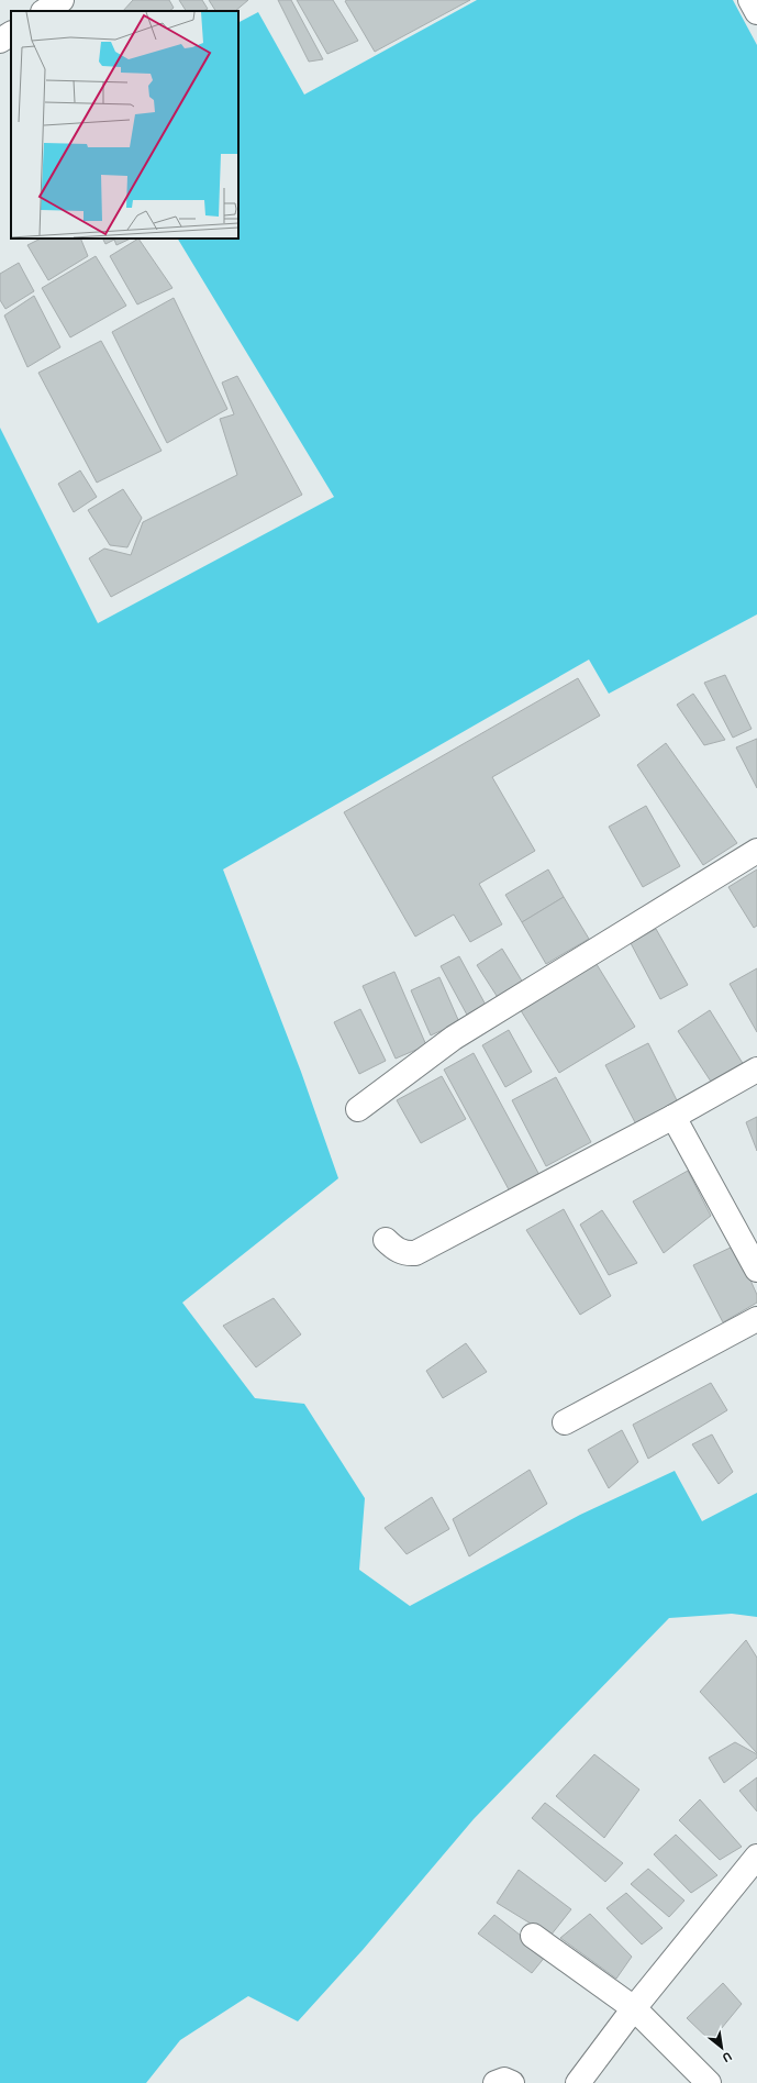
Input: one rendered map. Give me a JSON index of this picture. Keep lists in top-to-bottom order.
{
  "north": "bottom right"
}
